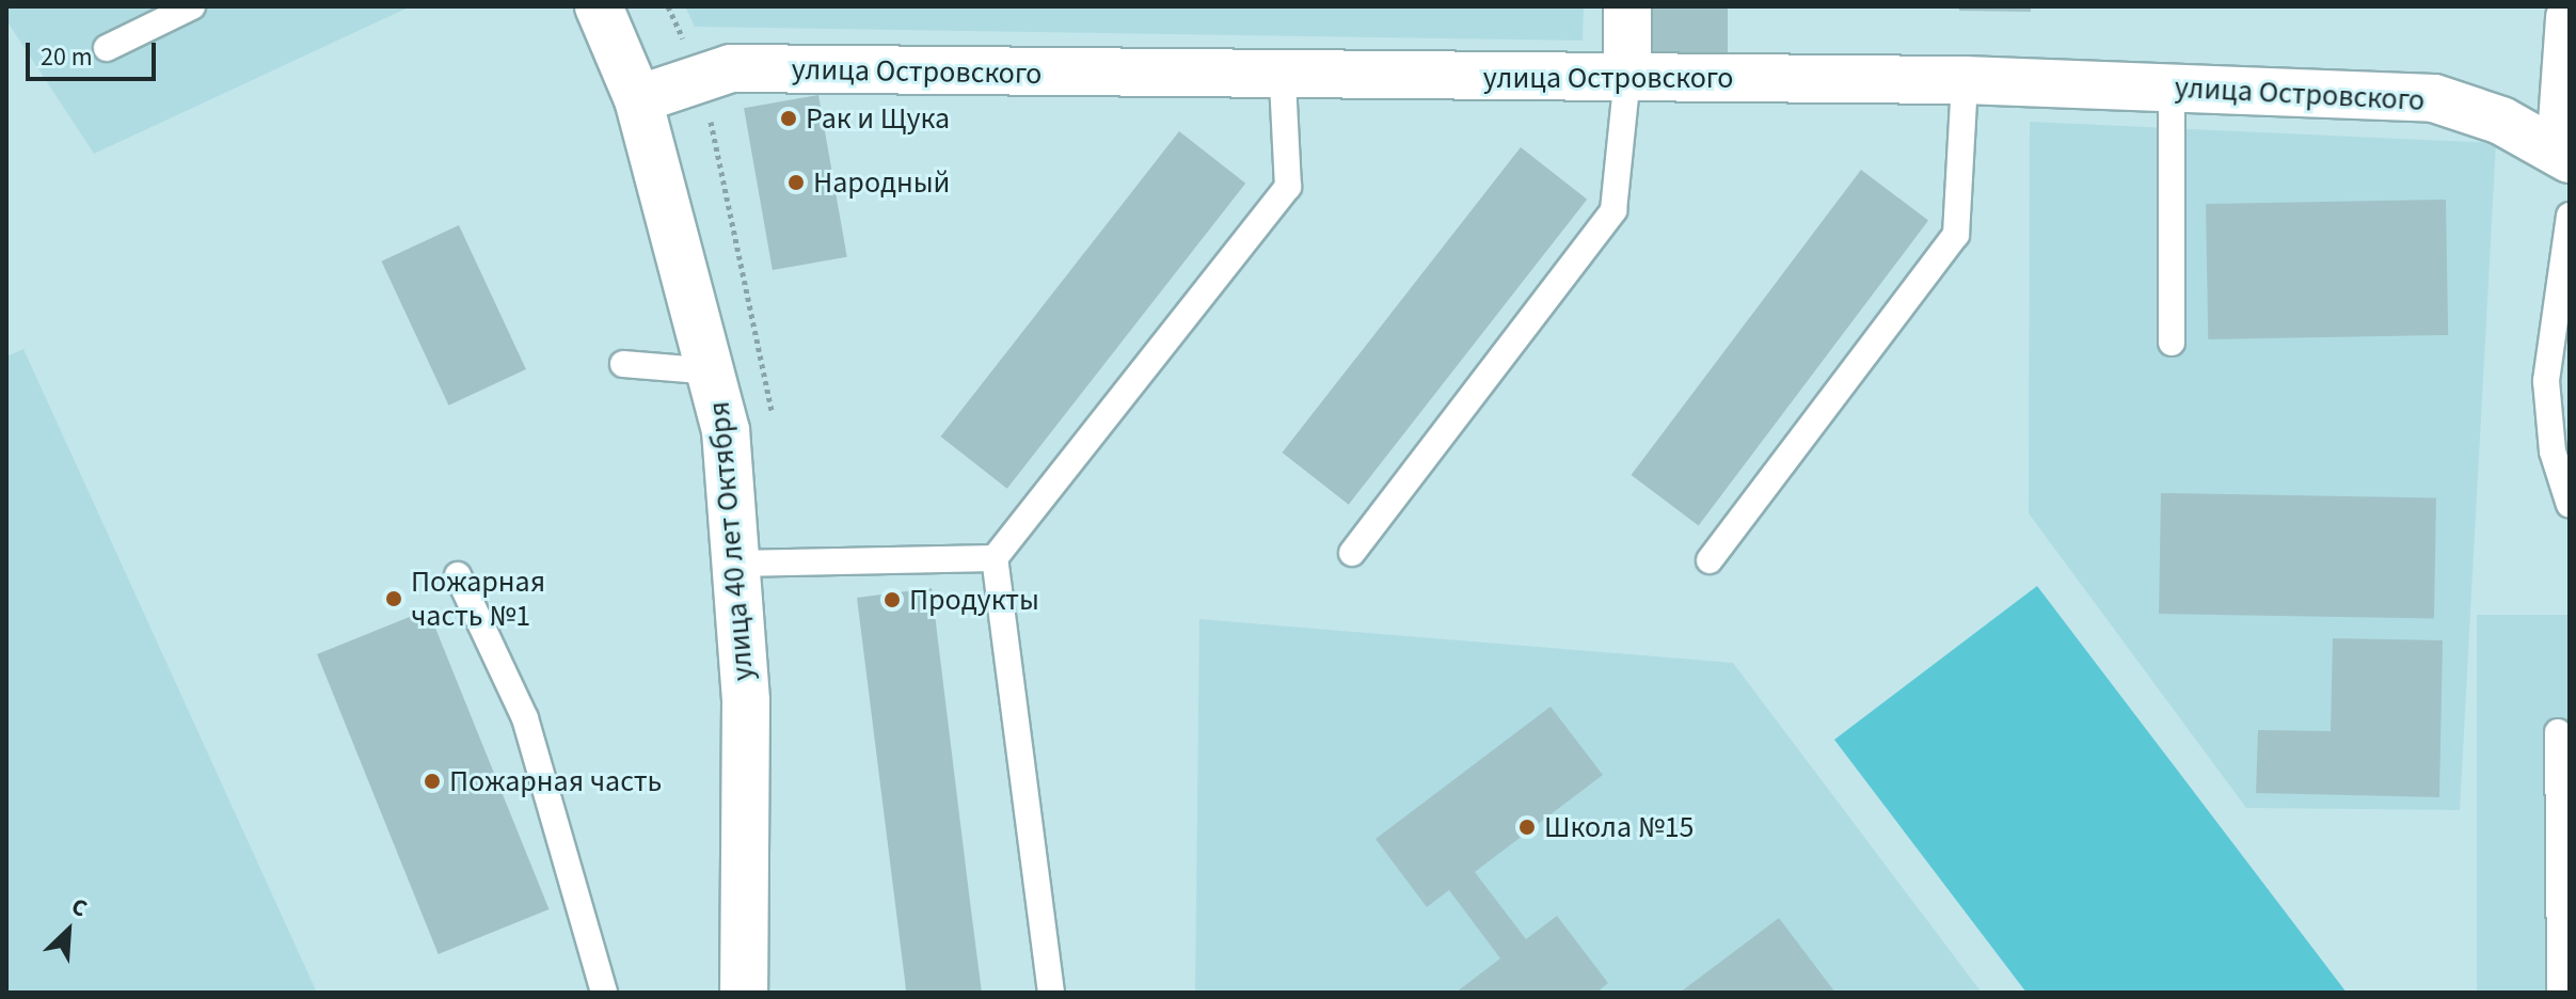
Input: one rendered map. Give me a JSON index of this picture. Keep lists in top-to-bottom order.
{
  "streets": {
    "street": ["улица Островского", "улица 40 лет Октября"]
  },
  "crossings": [
    ["улица Островского", "улица 40 лет Октября"]
  ],
  "places": [
    "Рак и Щука",
    "Народный",
    "Пожарная часть №1",
    "Продукты",
    "Пожарная часть",
    "Школа №15"
  ],
  "scale_bar": "20 m",
  "north": "top right"
}
